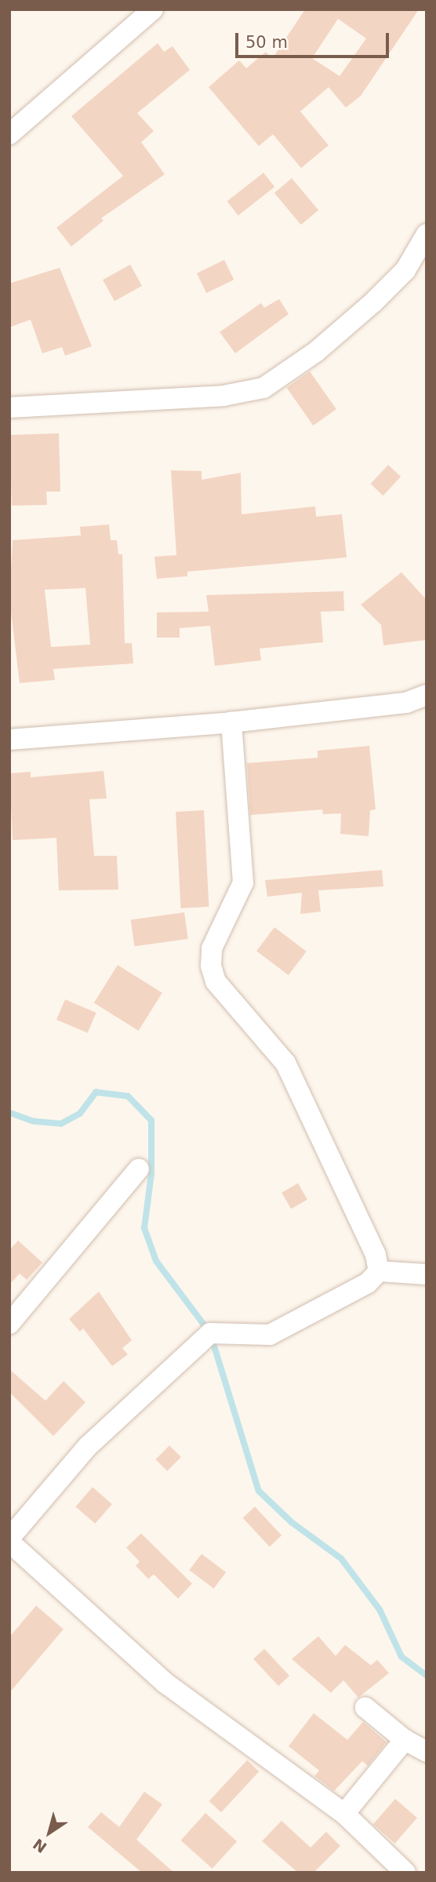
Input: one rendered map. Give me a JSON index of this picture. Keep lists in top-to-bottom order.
{
  "scale_bar": "50 m",
  "north": "bottom left"
}
